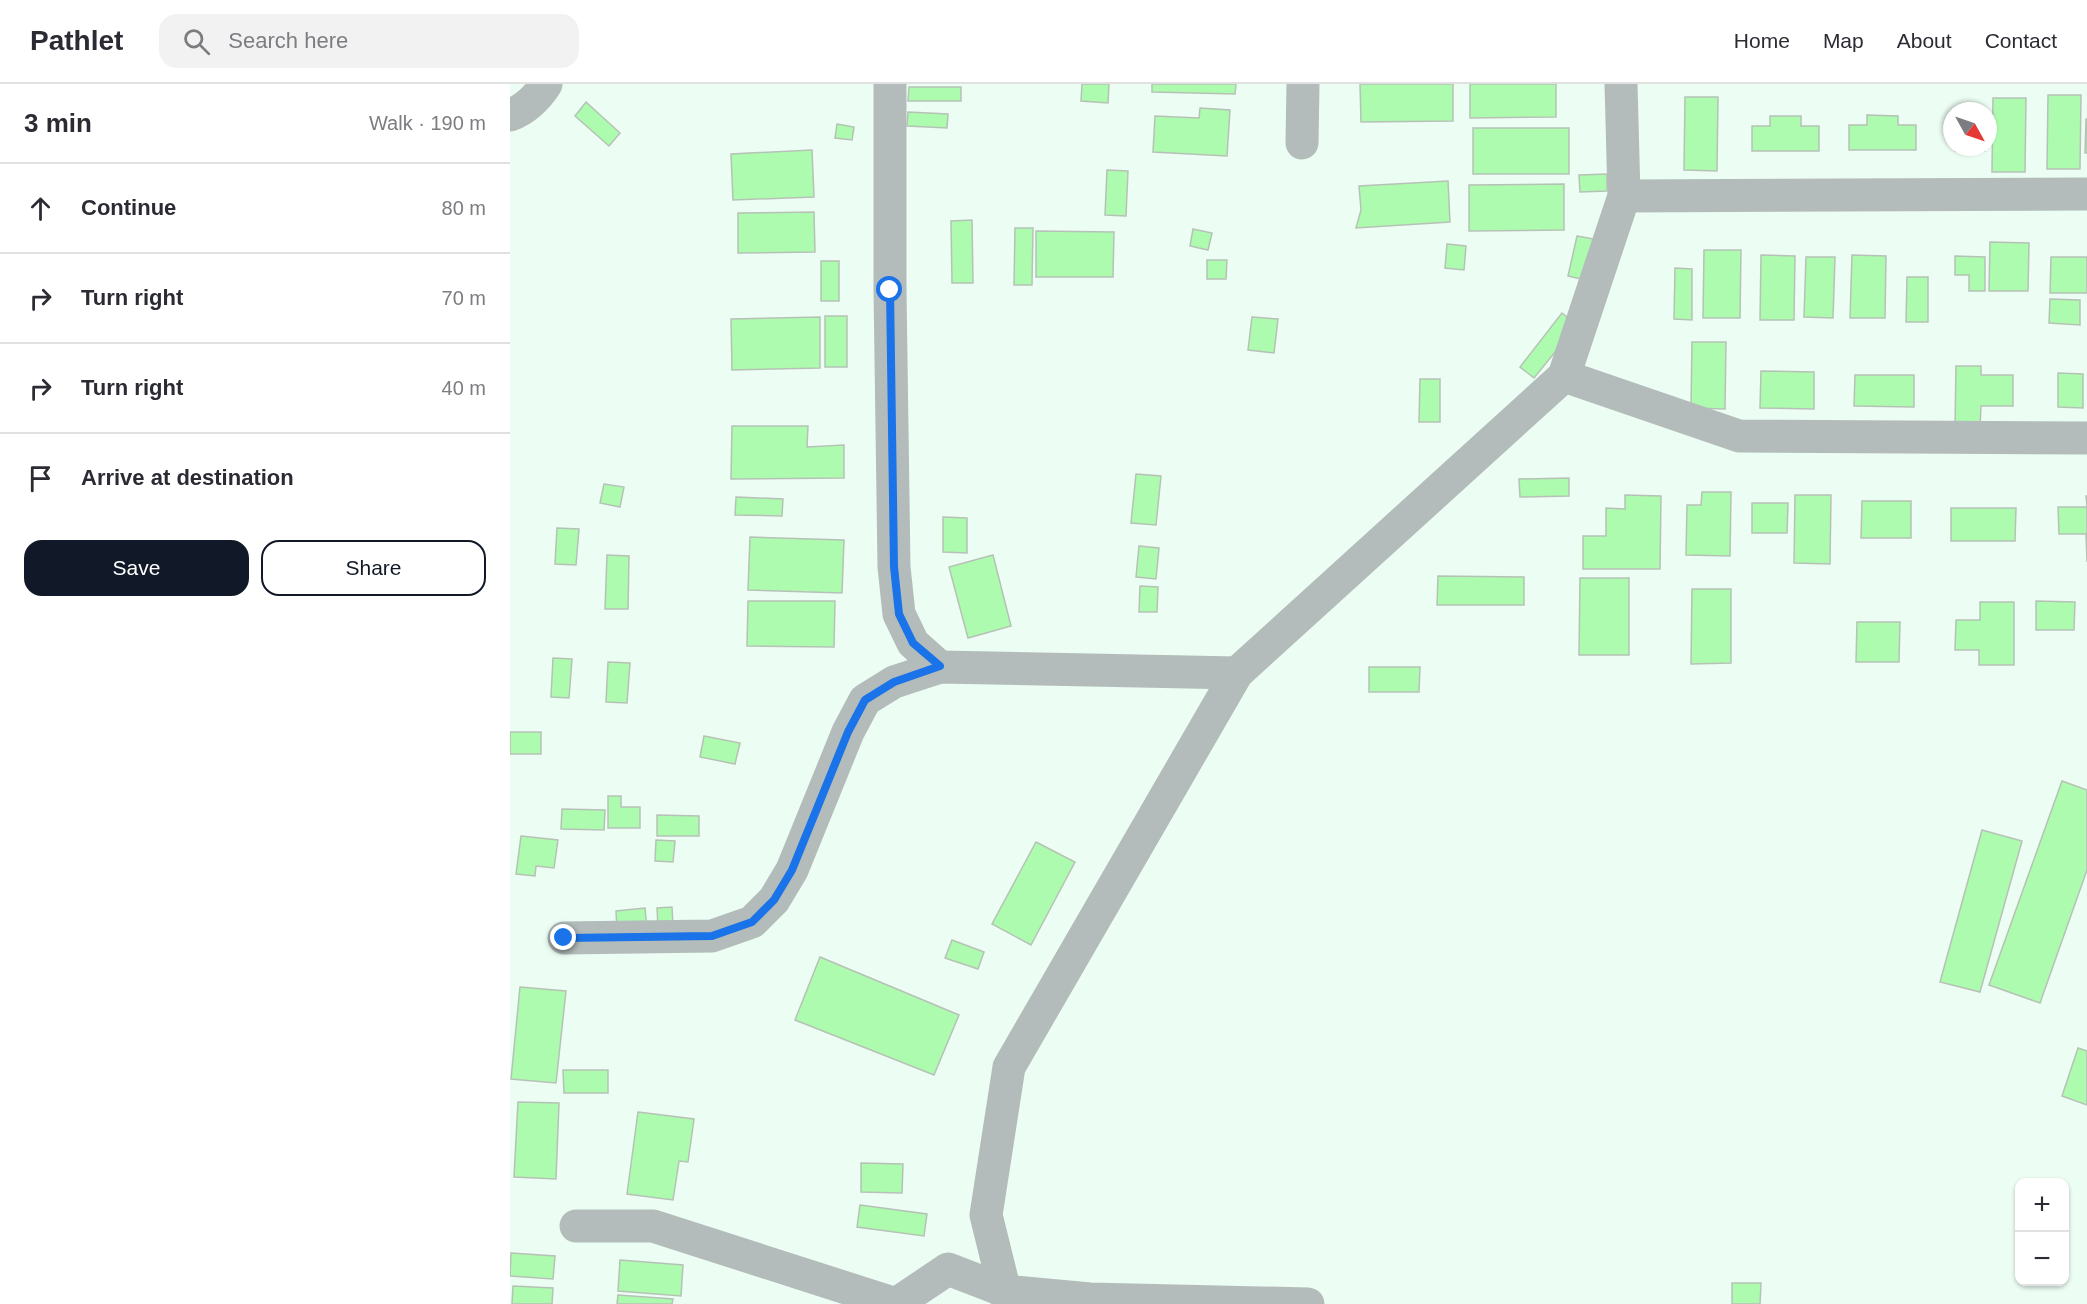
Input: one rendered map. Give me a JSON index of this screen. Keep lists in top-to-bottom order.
{
  "north": "bottom right",
  "page": {
    "header": "Pathlet",
    "search": "Search here",
    "nav": [
      "Home",
      "Map",
      "About",
      "Contact"
    ],
    "heading": ["3 min", "Walk · 190 m"],
    "list": [
      ["Continue", "80 m"],
      ["Turn right", "70 m"],
      ["Turn right", "40 m"],
      "Arrive at destination"
    ],
    "buttons": ["Save", "Share"],
    "map_buttons": ["+", "−"]
  }
}
